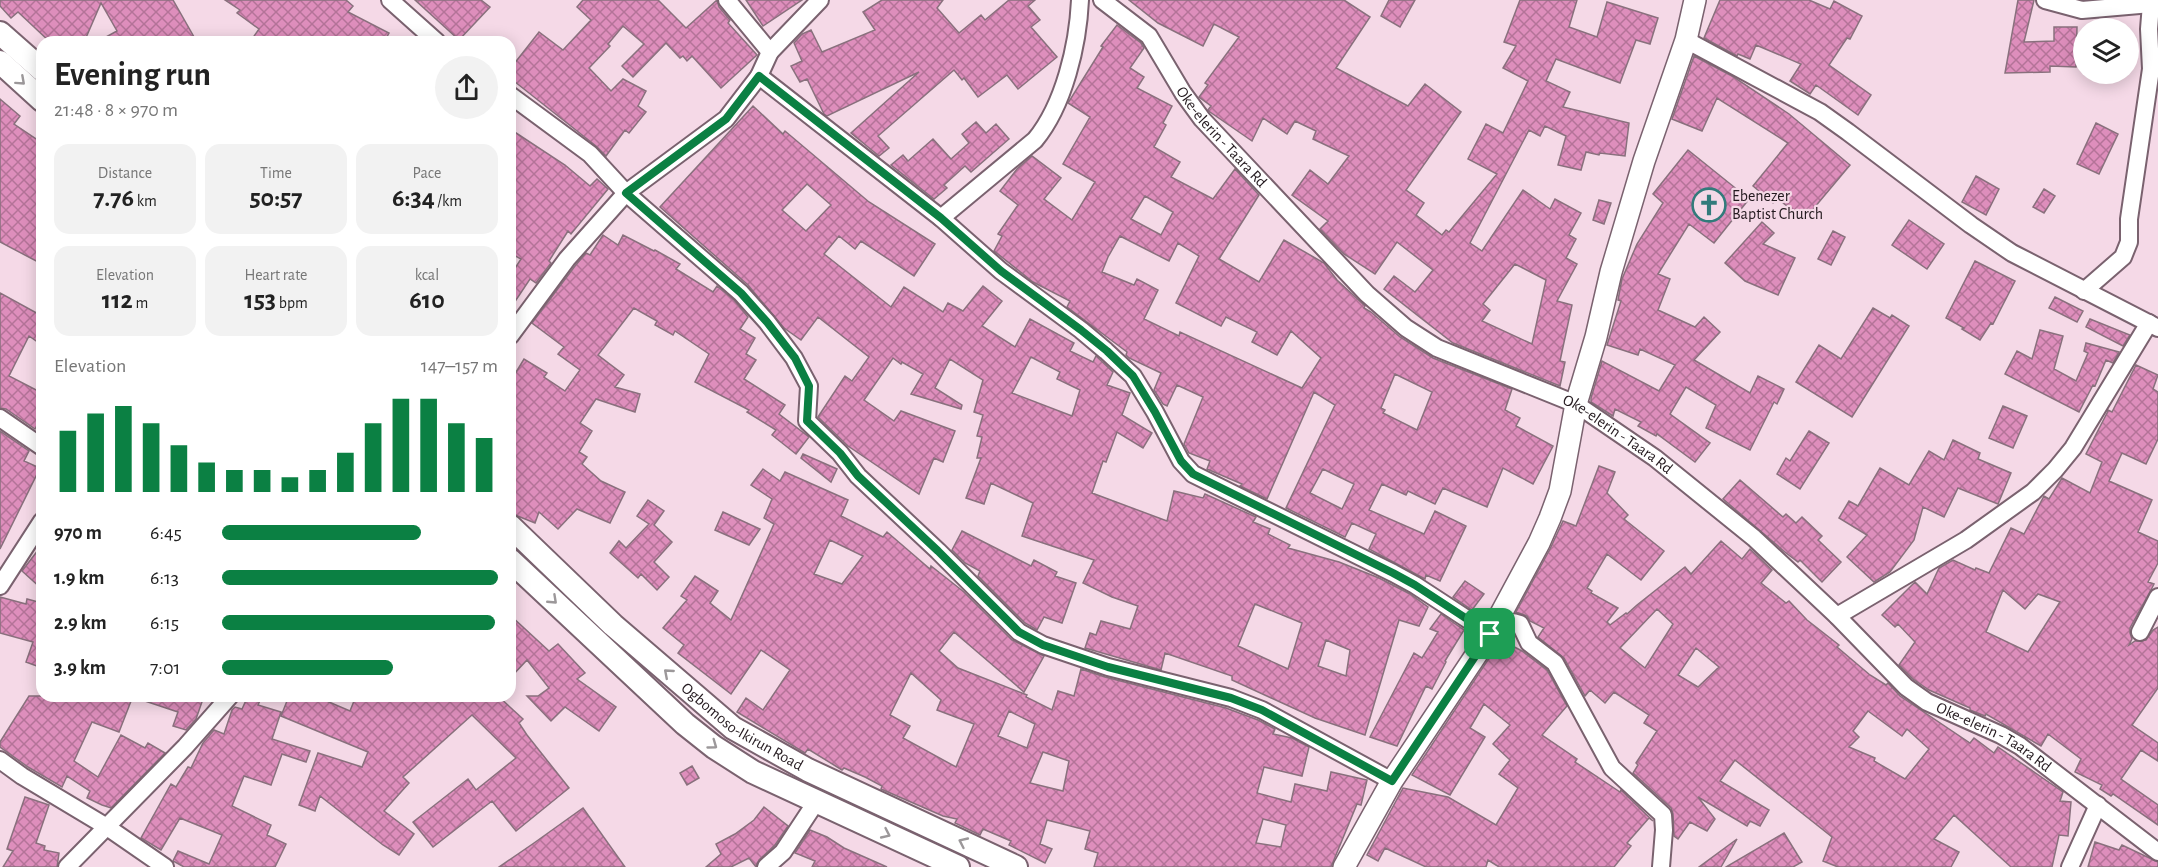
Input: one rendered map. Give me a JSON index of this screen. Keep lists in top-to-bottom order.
{
  "streets": {
    "main road": ["Ogbomoso-Ikirun Road"],
    "street": ["Oke-elerin - Taara Rd"]
  },
  "places": {
    "church": ["Ebenezer Baptist Church"]
  },
  "page": {
    "heading": ["Evening run", "21:48 · 8 × 970 m"],
    "stats": [
      ["Distance", "7.76 km"],
      ["Time", "50:57"],
      ["Pace", "6:34 /km"],
      ["Elevation", "112 m"],
      ["Heart rate", "153 bpm"],
      ["kcal", "610"]
    ],
    "chart": ["Elevation", "147–157 m"],
    "list": [
      {
        "name": "970 m",
        "note": "6:45"
      },
      {
        "name": "1.9 km",
        "note": "6:13"
      },
      {
        "name": "2.9 km",
        "note": "6:15"
      },
      {
        "name": "3.9 km",
        "note": "7:01"
      }
    ]
  }
}
